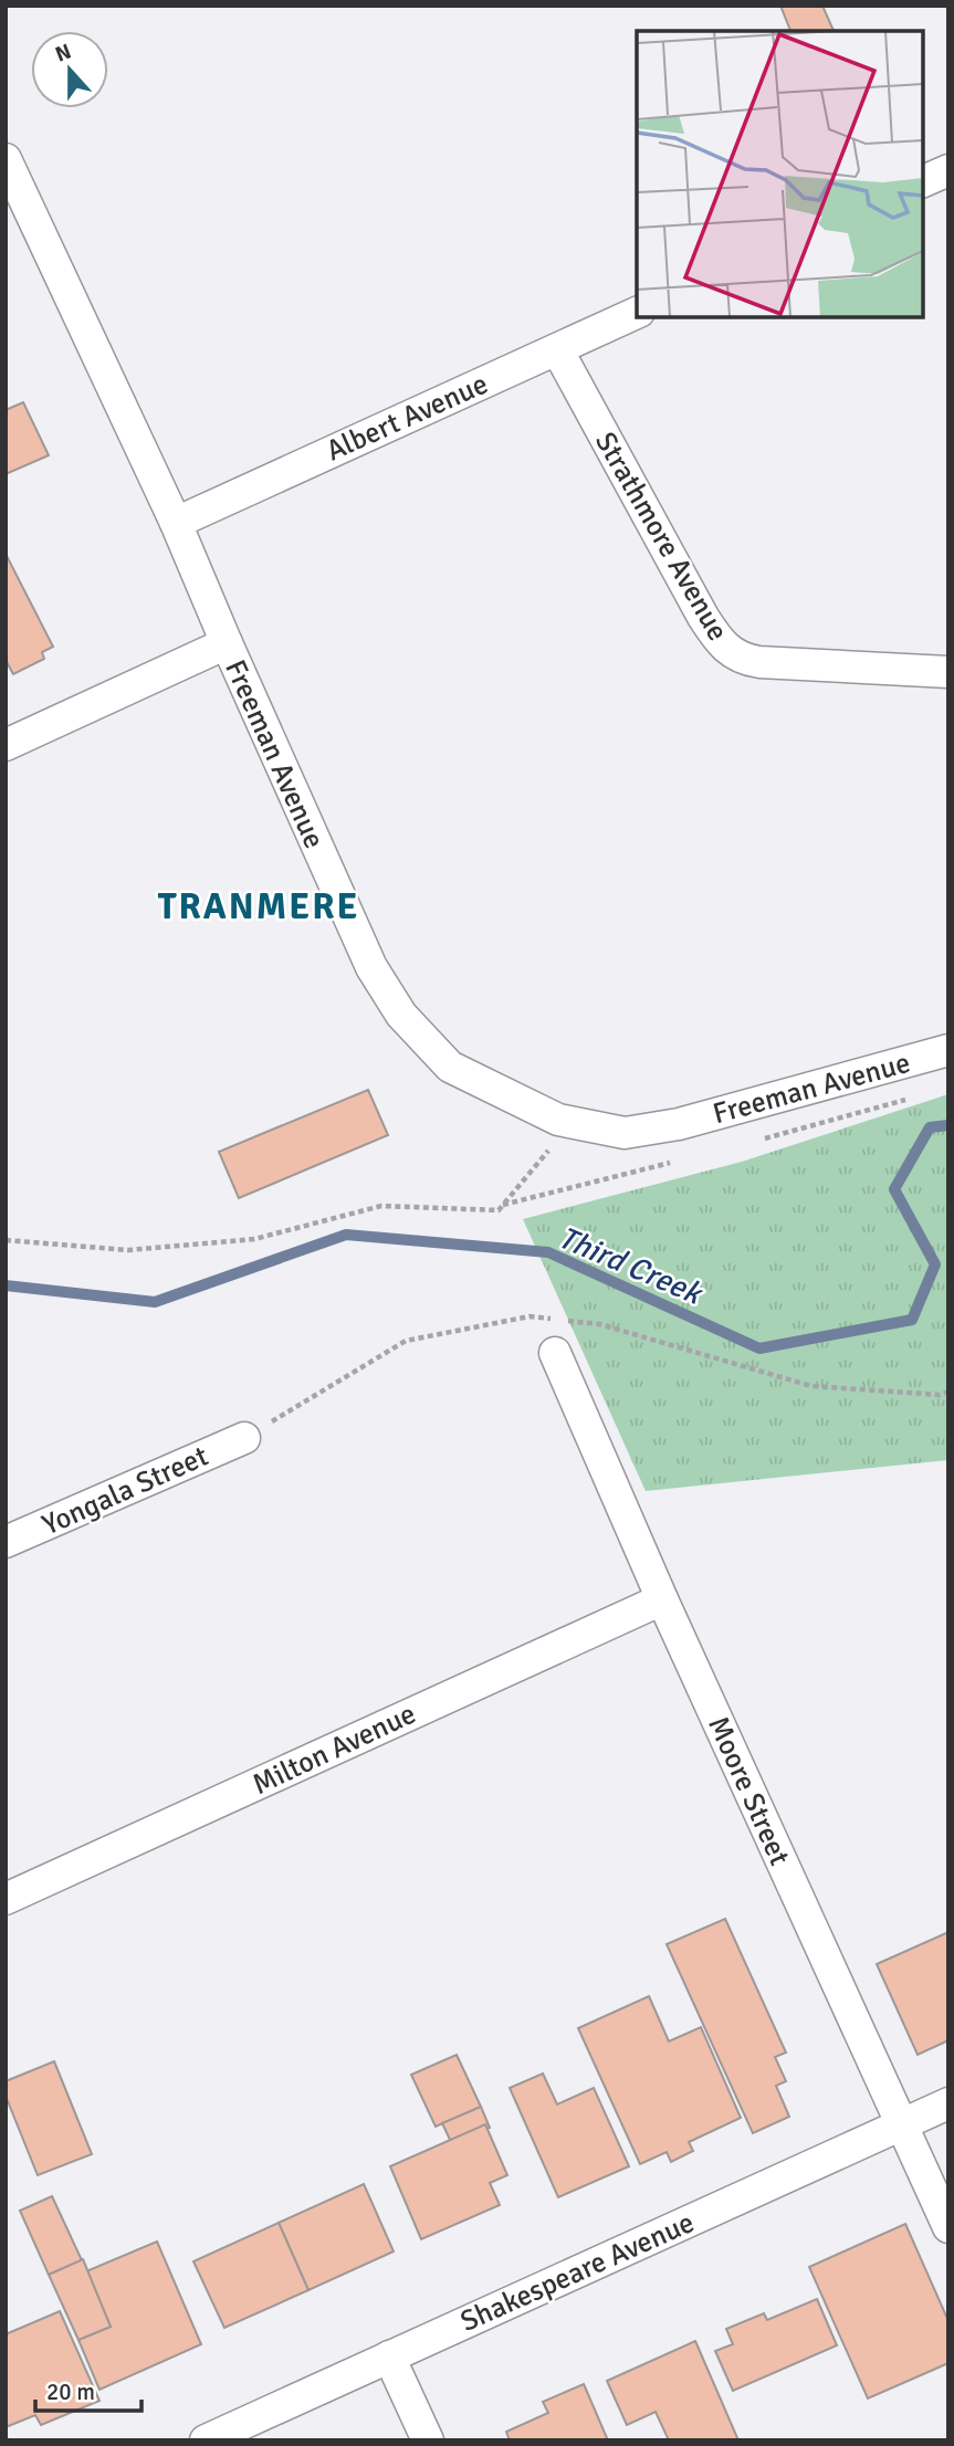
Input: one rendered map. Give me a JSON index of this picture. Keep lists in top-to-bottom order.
{
  "streets": {
    "street": [
      "Albert Avenue",
      "Strathmore Avenue",
      "Freeman Avenue",
      "Yongala Street",
      "Milton Avenue",
      "Moore Street",
      "Shakespeare Avenue"
    ]
  },
  "crossings": [
    ["Albert Avenue", "Strathmore Avenue"],
    ["Albert Avenue", "Freeman Avenue"],
    ["Milton Avenue", "Moore Street"],
    ["Moore Street", "Shakespeare Avenue"]
  ],
  "districts": ["TRANMERE"],
  "water": ["Third Creek"],
  "scale_bar": "20 m",
  "north": "top"
}
